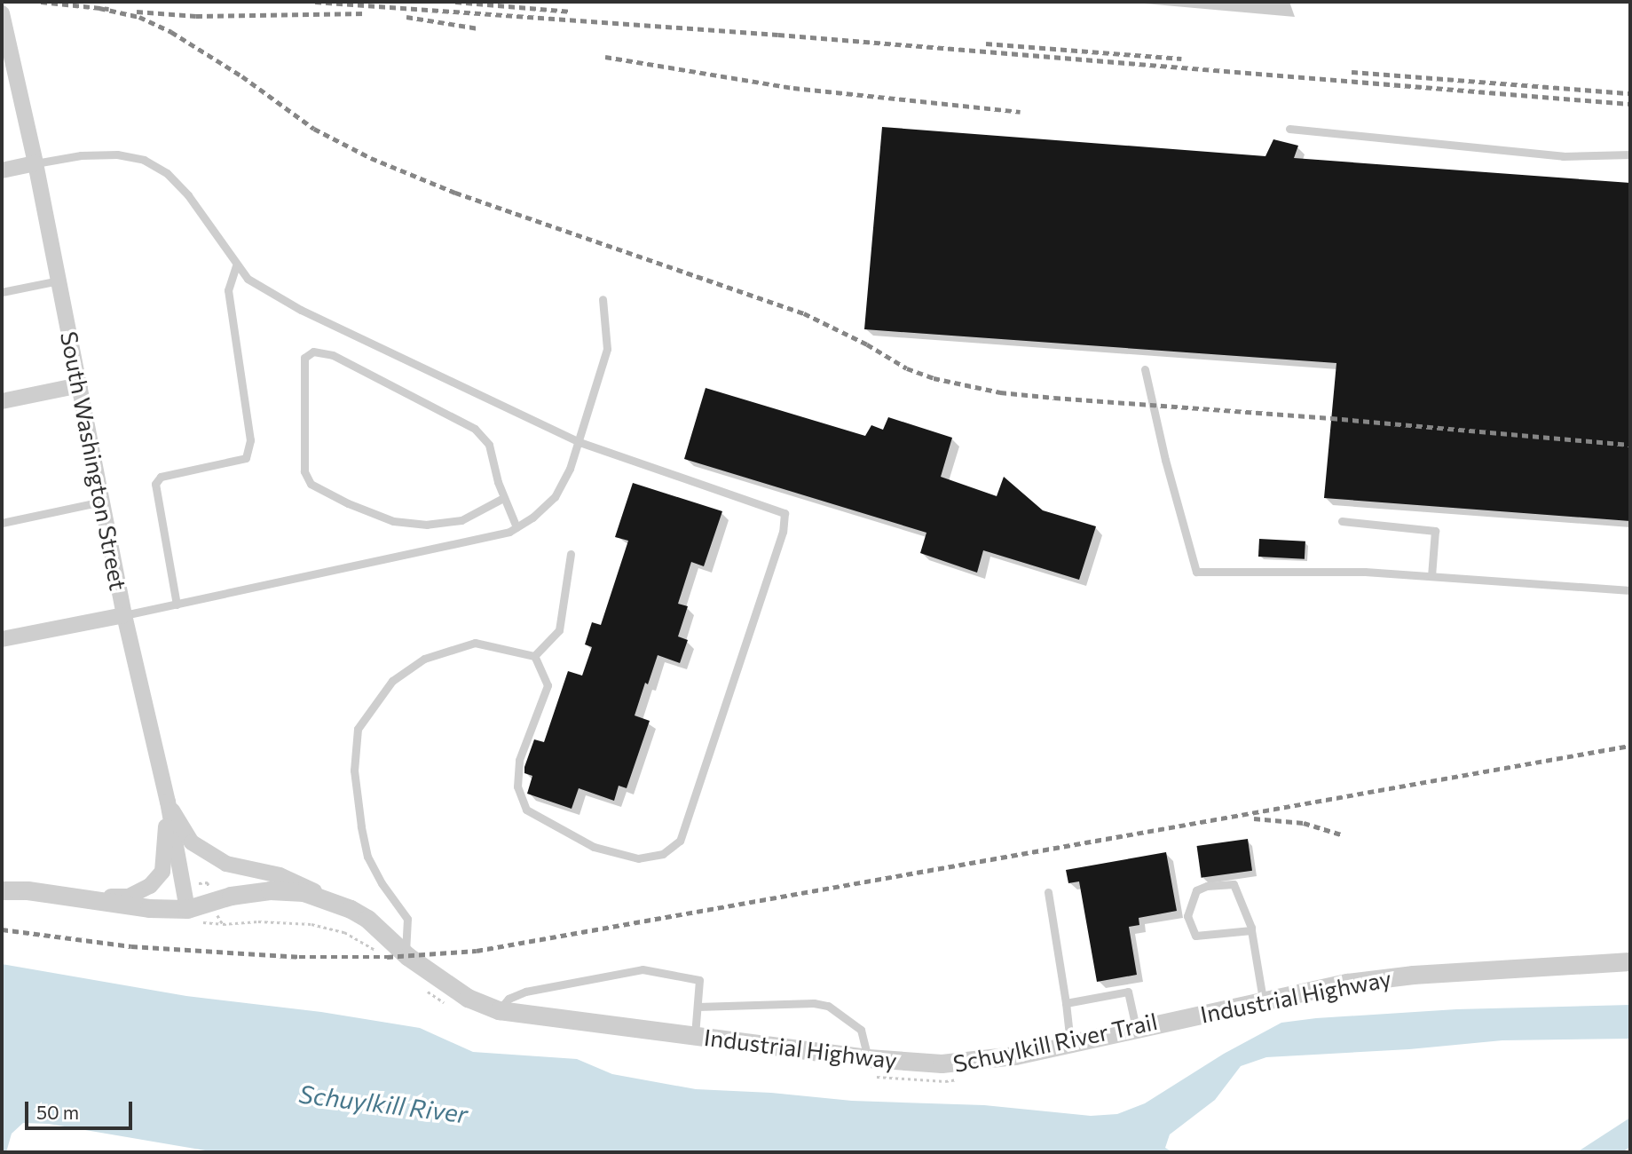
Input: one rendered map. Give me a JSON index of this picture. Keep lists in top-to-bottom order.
{
  "streets": {
    "street": ["South Washington Street", "Industrial Highway"],
    "path": ["Schuylkill River Trail"]
  },
  "crossings": [
    ["South Washington Street", "Industrial Highway"],
    ["Industrial Highway", "Schuylkill River Trail"]
  ],
  "water": ["Schuylkill River"],
  "scale_bar": "50 m"
}
